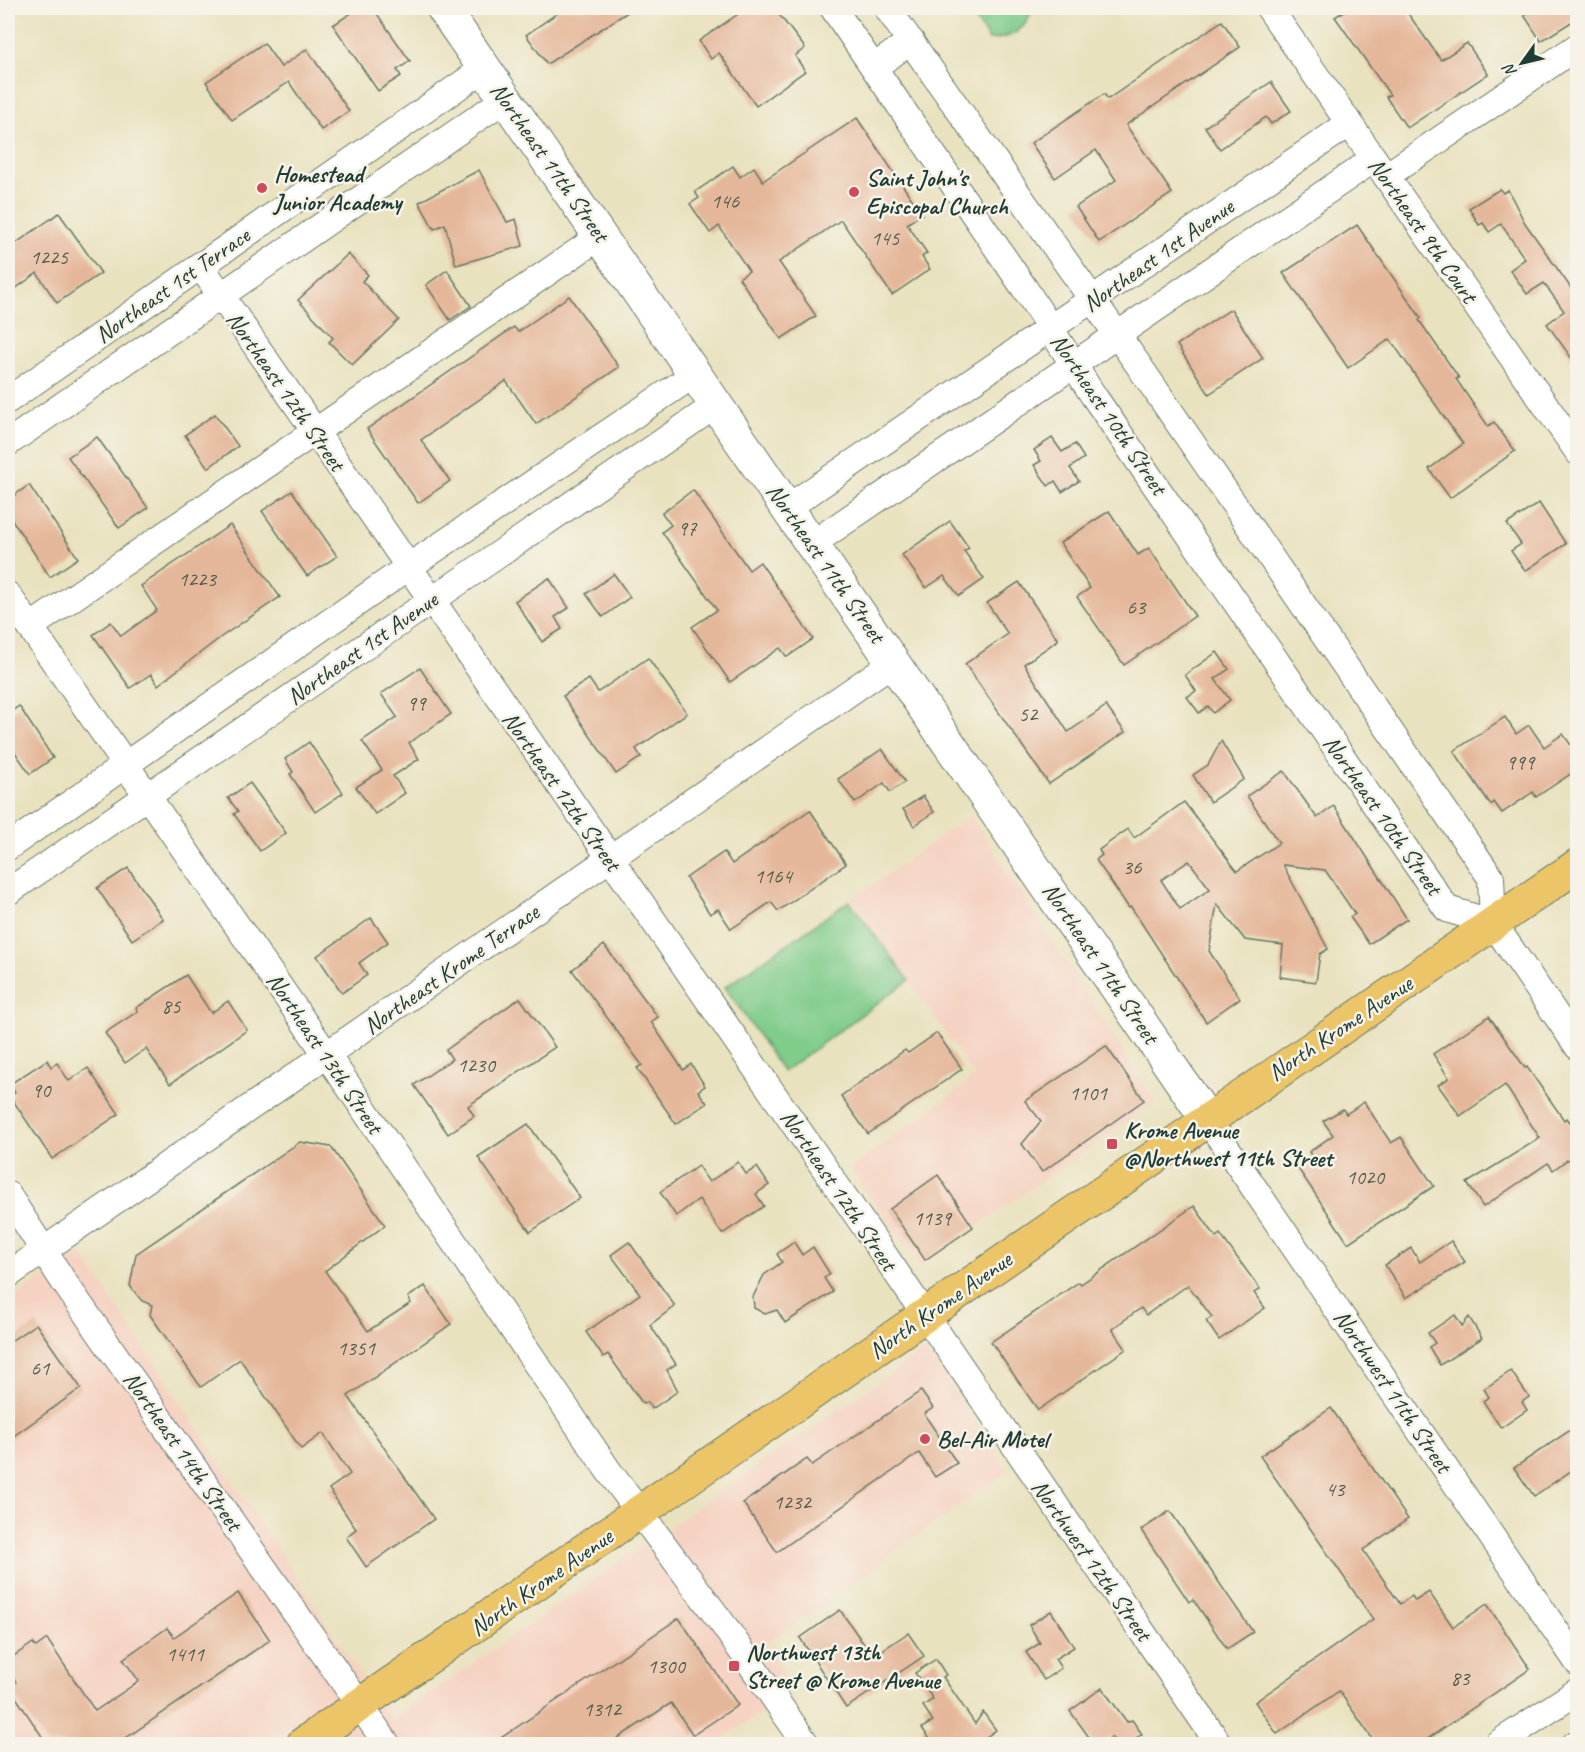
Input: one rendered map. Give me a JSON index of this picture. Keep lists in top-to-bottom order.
{
  "streets": {
    "highway": ["North Krome Avenue"],
    "street": [
      "Northeast 11th Street",
      "Northeast 9th Court",
      "Northeast 1st Avenue",
      "Northeast 1st Terrace",
      "Northeast 12th Street",
      "Northeast 10th Street",
      "Northeast Krome Terrace",
      "Northeast 13th Street",
      "Northwest 11th Street",
      "Northeast 14th Street",
      "Northwest 12th Street"
    ]
  },
  "crossings": [
    ["Northeast 11th Street", "Northeast 1st Avenue"],
    ["Northeast 11th Street", "Northeast 1st Terrace"],
    ["Northeast 11th Street", "Northeast Krome Terrace"],
    ["Northeast 11th Street", "North Krome Avenue"],
    ["Northeast 11th Street", "Northwest 11th Street"],
    ["Northeast 9th Court", "Northeast 1st Avenue"],
    ["Northeast 1st Avenue", "Northeast 12th Street"],
    ["Northeast 1st Avenue", "Northeast 10th Street"],
    ["Northeast 1st Avenue", "Northeast 13th Street"],
    ["Northeast 1st Terrace", "Northeast 12th Street"],
    ["Northeast 12th Street", "Northeast Krome Terrace"],
    ["Northeast 12th Street", "North Krome Avenue"],
    ["Northeast 12th Street", "Northwest 12th Street"],
    ["Northeast 10th Street", "North Krome Avenue"],
    ["Northeast Krome Terrace", "Northeast 13th Street"],
    ["Northeast Krome Terrace", "Northeast 14th Street"],
    ["North Krome Avenue", "Northeast 13th Street"],
    ["North Krome Avenue", "Northwest 11th Street"],
    ["North Krome Avenue", "Northeast 14th Street"],
    ["North Krome Avenue", "Northwest 12th Street"]
  ],
  "places": {
    "other": ["Homestead Junior Academy", "Saint John's Episcopal Church", "Bel-Air Motel"],
    "transit": ["Krome Avenue @Northwest 11th Street", "Northwest 13th Street @ Krome Avenue"]
  },
  "house_numbers": [
    "146",
    "145",
    "1225",
    "97",
    "1223",
    "63",
    "99",
    "52",
    "999",
    "36",
    "1164",
    "85",
    "1230",
    "90",
    "1101",
    "1020",
    "1139",
    "1351",
    "61",
    "43",
    "1232",
    "1411",
    "1300",
    "83",
    "1312"
  ],
  "north": "bottom left"
}
